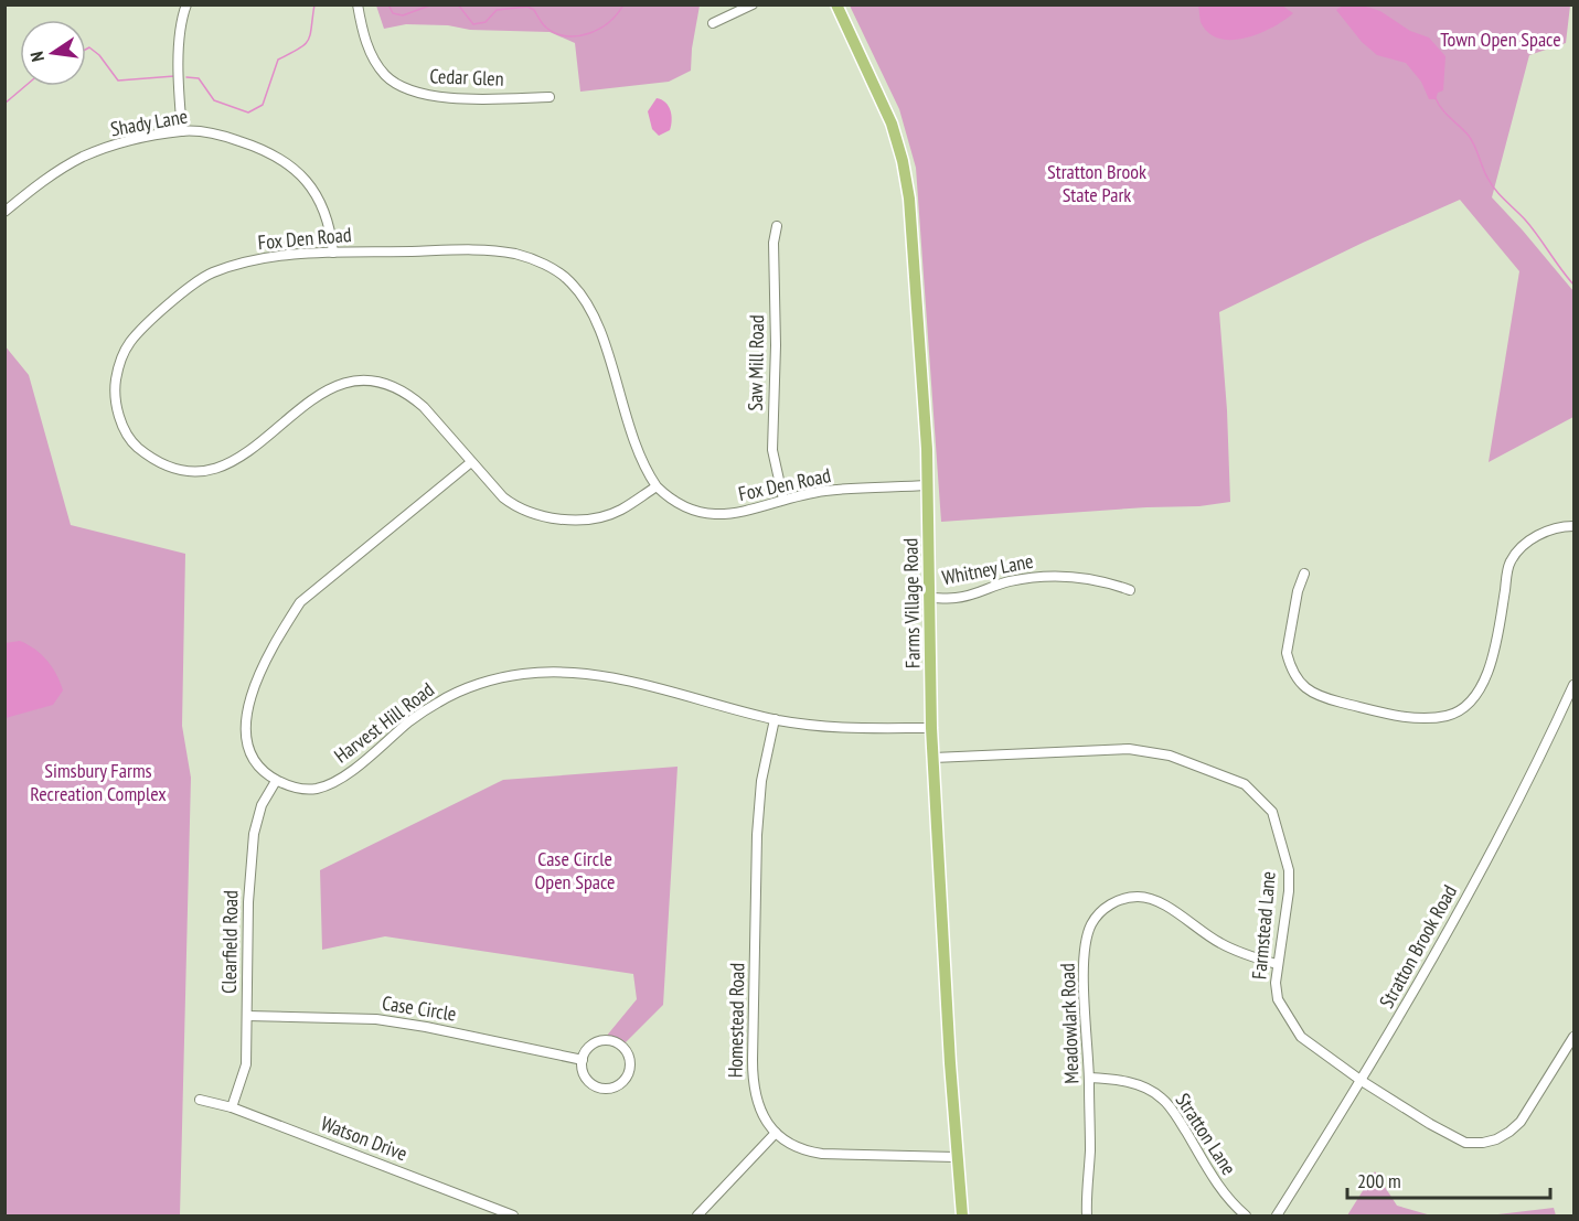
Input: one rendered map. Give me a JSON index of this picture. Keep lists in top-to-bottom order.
{
  "streets": {
    "main road": ["Farms Village Road"],
    "street": [
      "Cedar Glen",
      "Shady Lane",
      "Fox Den Road",
      "Saw Mill Road",
      "Whitney Lane",
      "Harvest Hill Road",
      "Farmstead Lane",
      "Clearfield Road",
      "Stratton Brook Road",
      "Case Circle",
      "Homestead Road",
      "Meadowlark Road",
      "Stratton Lane",
      "Watson Drive"
    ]
  },
  "crossings": [
    ["Shady Lane", "Fox Den Road"],
    ["Fox Den Road", "Saw Mill Road"],
    ["Fox Den Road", "Farms Village Road"],
    ["Whitney Lane", "Farms Village Road"],
    ["Farms Village Road", "Harvest Hill Road"],
    ["Farms Village Road", "Farmstead Lane"],
    ["Farms Village Road", "Homestead Road"],
    ["Harvest Hill Road", "Clearfield Road"],
    ["Harvest Hill Road", "Homestead Road"],
    ["Farmstead Lane", "Stratton Brook Road"],
    ["Farmstead Lane", "Meadowlark Road"],
    ["Clearfield Road", "Case Circle"],
    ["Clearfield Road", "Watson Drive"],
    ["Meadowlark Road", "Stratton Lane"]
  ],
  "parks": [
    "Town Open Space",
    "Stratton Brook State Park",
    "Simsbury Farms Recreation Complex",
    "Case Circle Open Space"
  ],
  "scale_bar": "200 m",
  "north": "left"
}
